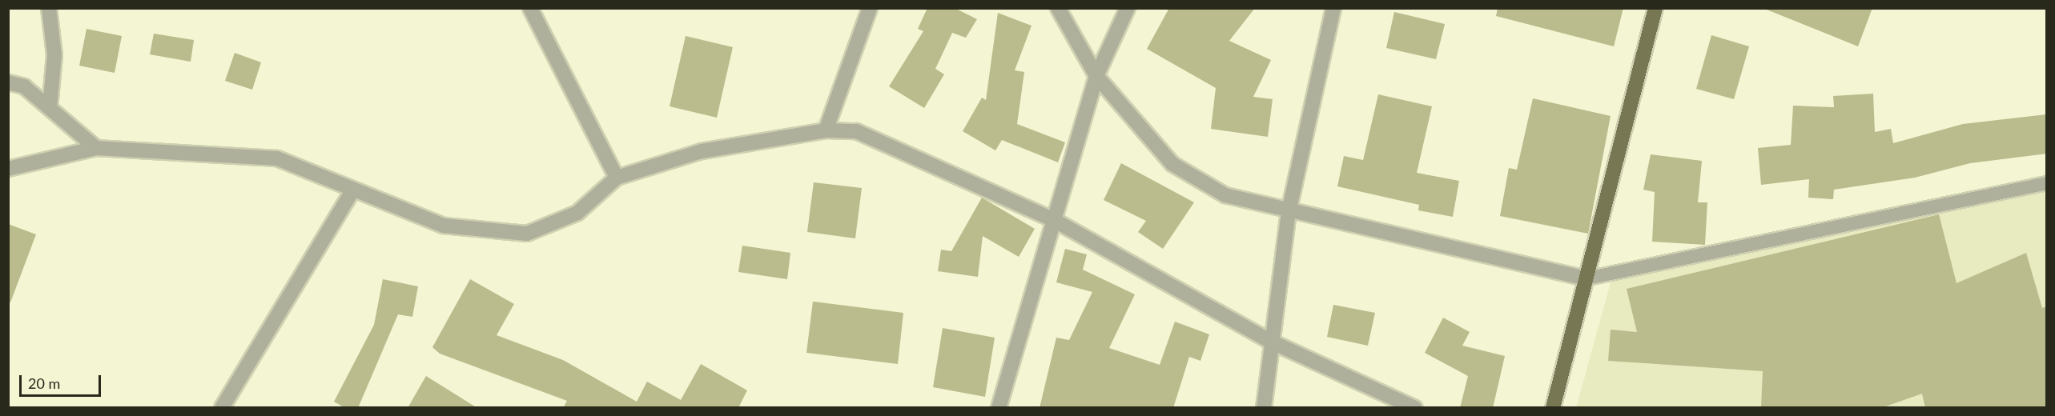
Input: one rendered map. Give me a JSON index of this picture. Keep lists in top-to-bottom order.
{
  "scale_bar": "20 m"
}
